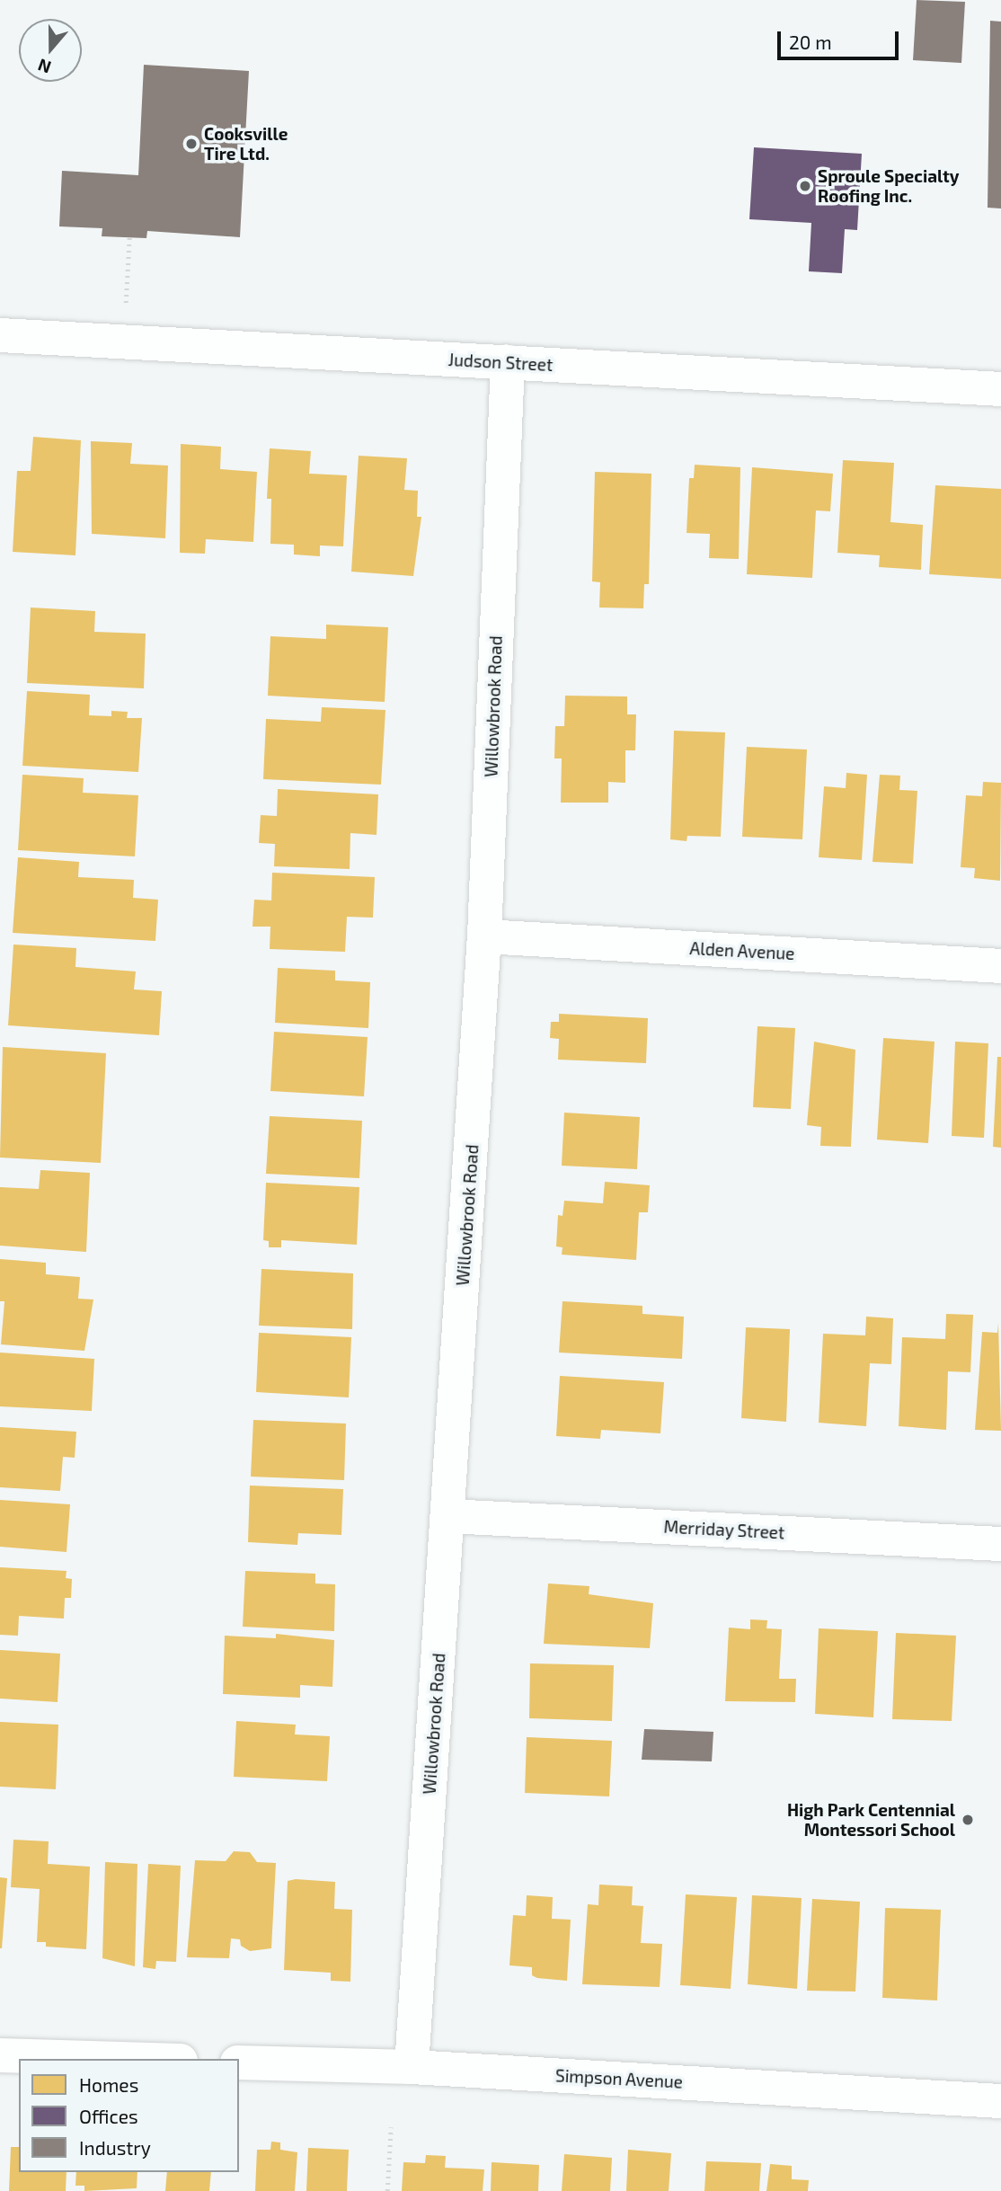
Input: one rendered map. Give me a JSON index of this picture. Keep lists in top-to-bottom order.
{
  "streets": {
    "street": [
      "Judson Street",
      "Willowbrook Road",
      "Alden Avenue",
      "Merriday Street",
      "Simpson Avenue"
    ]
  },
  "crossings": [
    ["Judson Street", "Willowbrook Road"],
    ["Willowbrook Road", "Alden Avenue"],
    ["Willowbrook Road", "Merriday Street"],
    ["Willowbrook Road", "Simpson Avenue"]
  ],
  "places": ["Cooksville Tire Ltd.", "Sproule Specialty Roofing Inc.", "High Park Centennial Montessori School"],
  "legend": ["Homes", "Offices", "Industry"],
  "scale_bar": "20 m",
  "north": "bottom"
}
